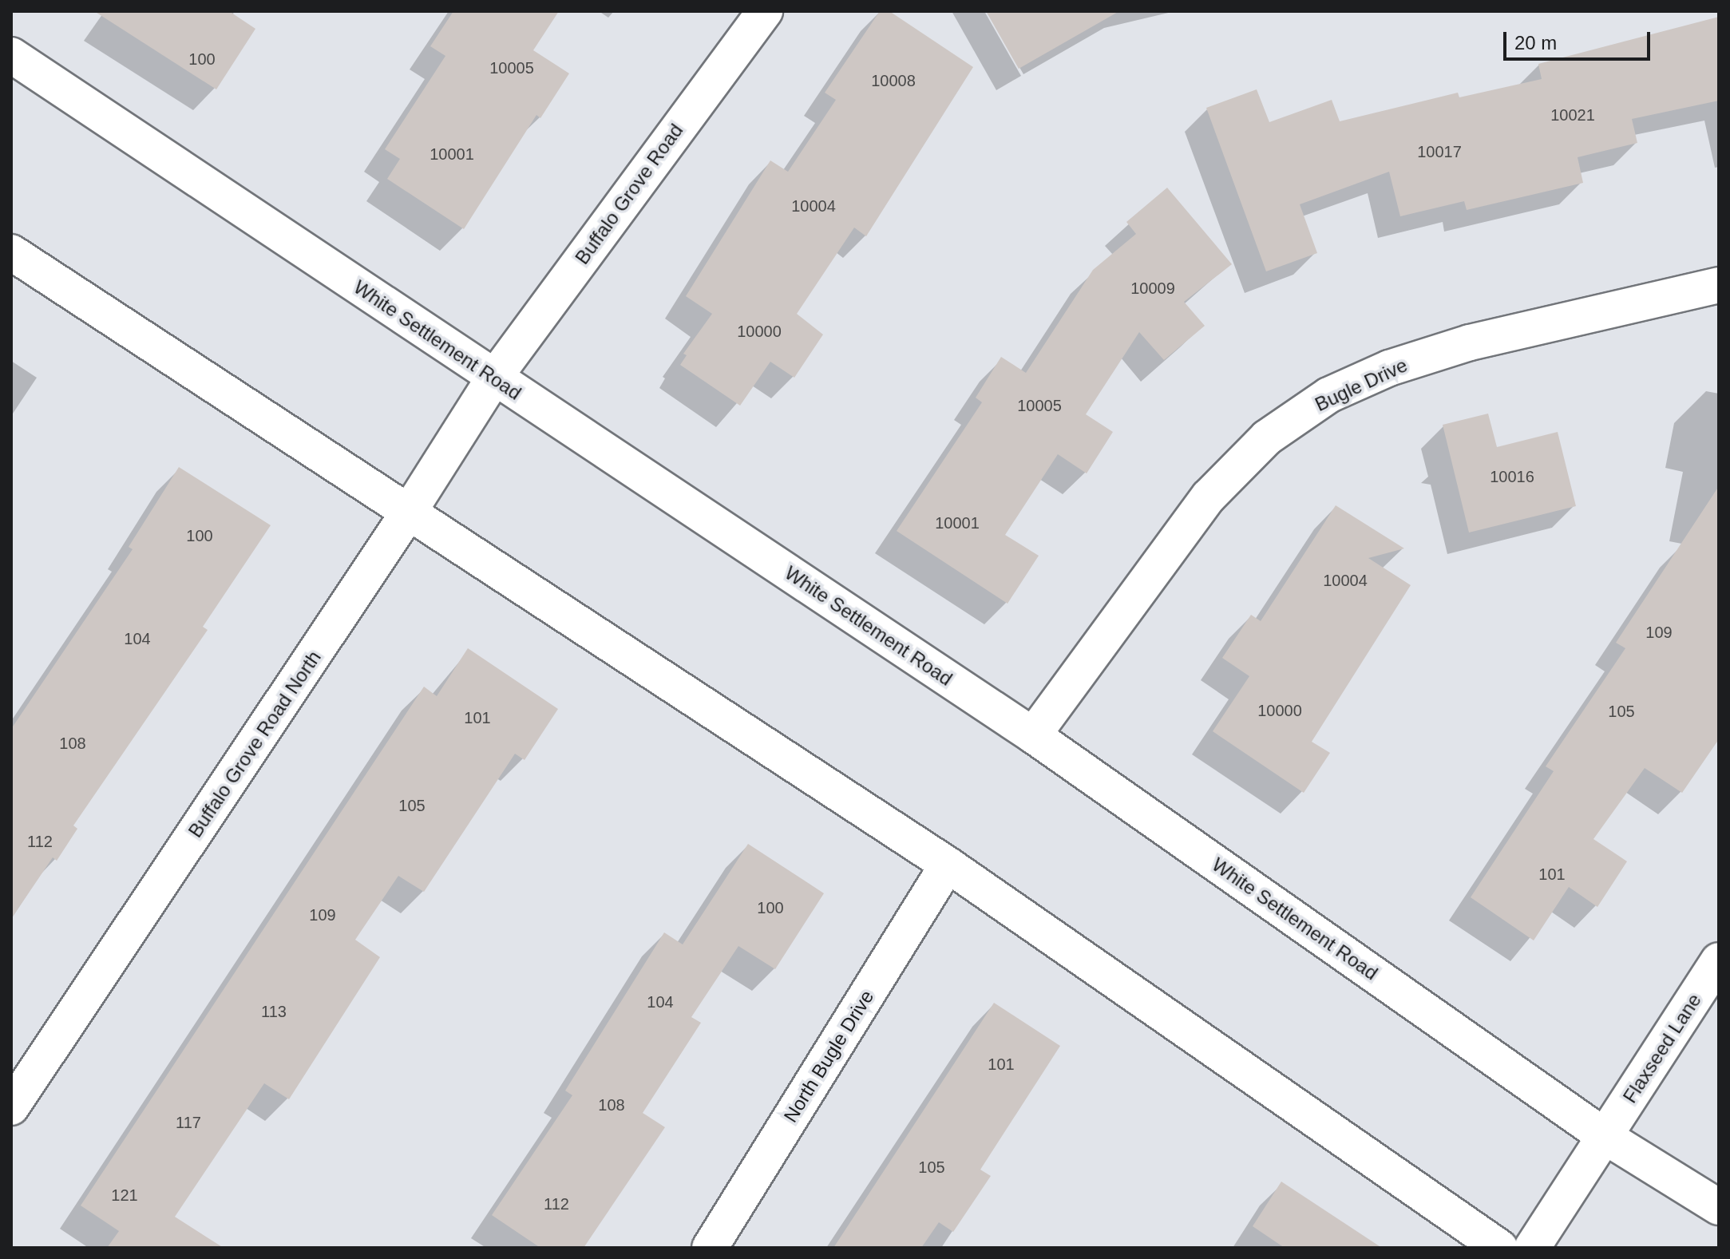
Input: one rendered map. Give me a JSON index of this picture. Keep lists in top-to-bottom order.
{
  "streets": {
    "main road": [
      "Buffalo Grove Road",
      "White Settlement Road",
      "Bugle Drive",
      "Buffalo Grove Road North",
      "Flaxseed Lane",
      "North Bugle Drive"
    ]
  },
  "crossings": [
    ["Buffalo Grove Road", "White Settlement Road"],
    ["Buffalo Grove Road", "Buffalo Grove Road North"],
    ["White Settlement Road", "Bugle Drive"],
    ["White Settlement Road", "Buffalo Grove Road North"],
    ["White Settlement Road", "Flaxseed Lane"]
  ],
  "house_numbers": [
    "100",
    "10005",
    "10008",
    "10021",
    "10017",
    "10001",
    "10004",
    "10009",
    "10000",
    "10005",
    "10016",
    "10001",
    "100",
    "10004",
    "109",
    "104",
    "10000",
    "105",
    "101",
    "108",
    "105",
    "112",
    "101",
    "100",
    "109",
    "104",
    "113",
    "101",
    "108",
    "117",
    "105",
    "121",
    "112"
  ],
  "scale_bar": "20 m"
}
